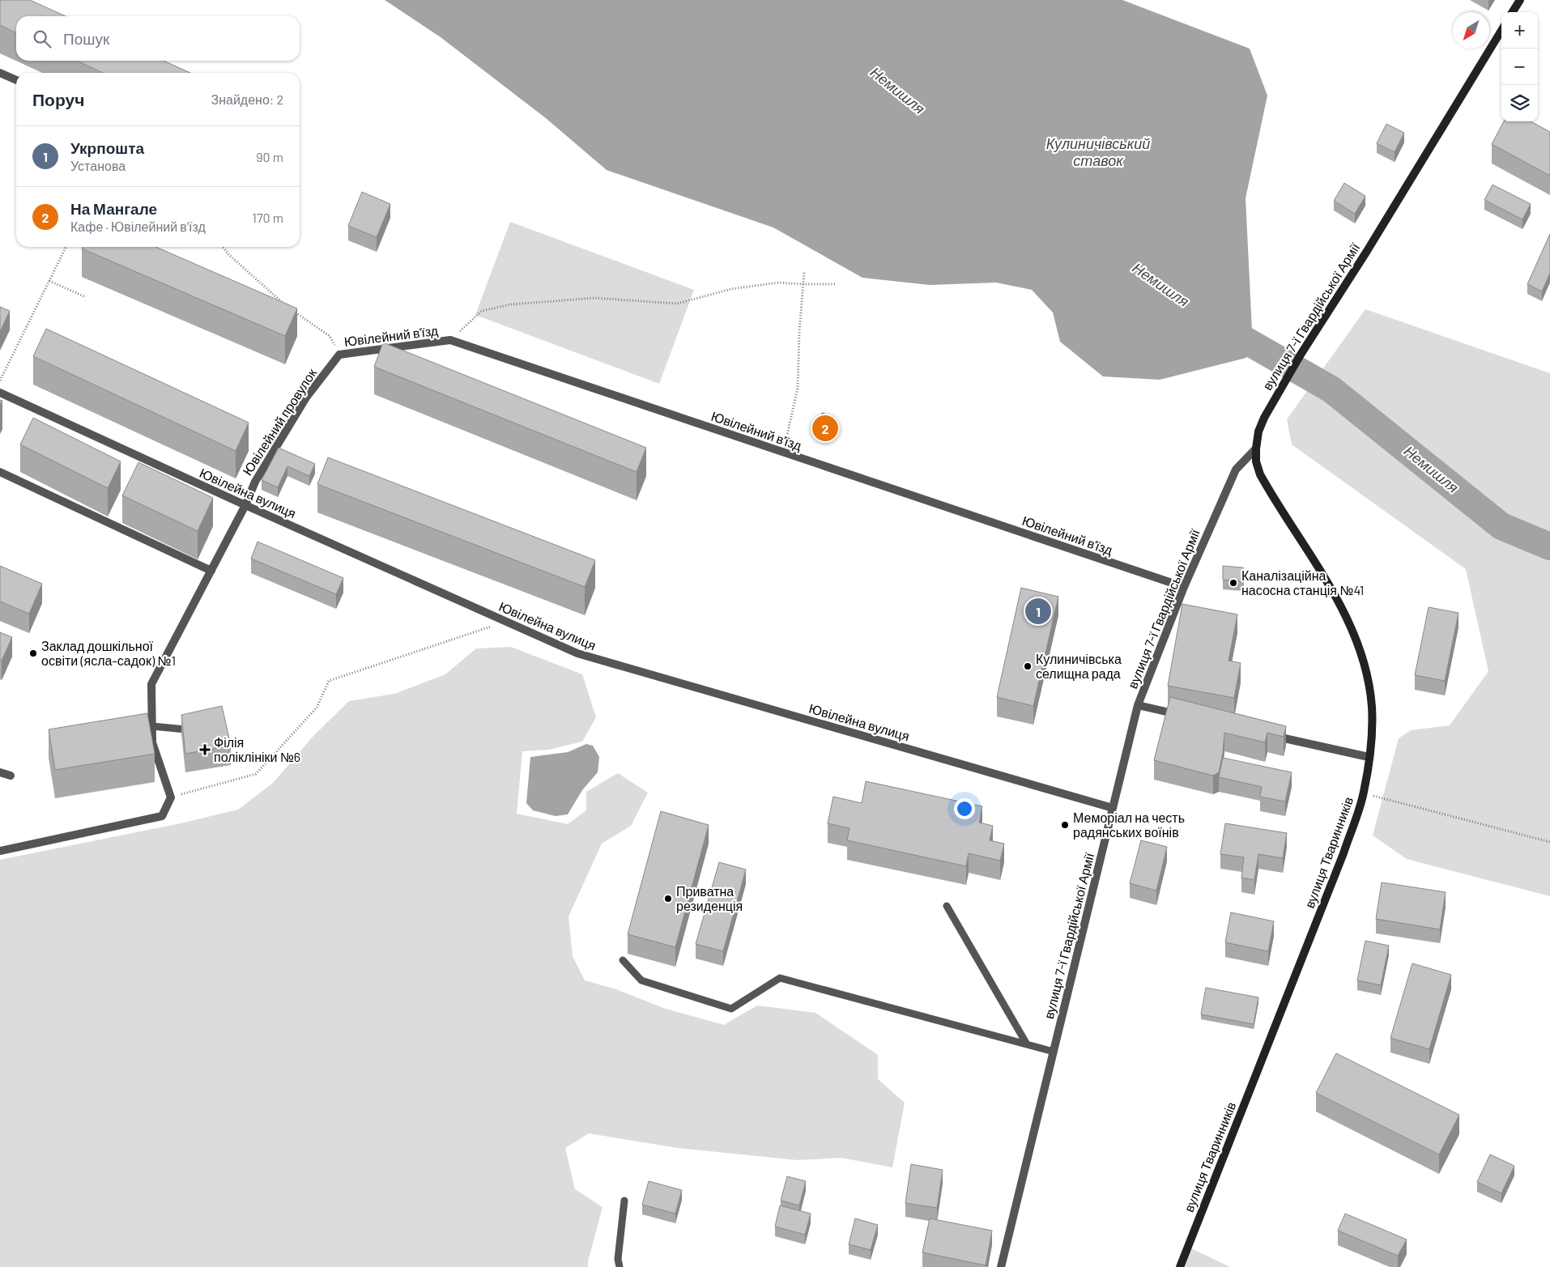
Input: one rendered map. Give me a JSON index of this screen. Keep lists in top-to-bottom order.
{
  "streets": {
    "main road": ["вулиця 7-ї Гвардійської Армії", "вулиця Тваринників"],
    "street": ["Ювілейний в'їзд", "Ювілейний провулок", "Ювілейна вулиця"]
  },
  "crossings": [
    ["вулиця 7-ї Гвардійської Армії", "Ювілейний в'їзд"],
    ["вулиця 7-ї Гвардійської Армії", "Ювілейна вулиця"],
    ["вулиця 7-ї Гвардійської Армії", "вулиця Тваринників"],
    ["Ювілейний в'їзд", "Ювілейний провулок"],
    ["Ювілейний провулок", "Ювілейна вулиця"]
  ],
  "water": ["Немишля", "Кулиничівський ставок"],
  "places": {
    "other": [
      "Каналізаційна насосна станція №41",
      "Заклад дошкільної освіти (ясла-садок) №1",
      "Кулиничівська селищна рада",
      "Меморіал на честь радянських воїнів",
      "Приватна резиденція"
    ],
    "health": ["Філія поліклініки №6"]
  },
  "north": "bottom left",
  "page": {
    "map_buttons": ["+", "−"],
    "search": "Пошук",
    "heading": ["Поруч", "Знайдено: 2"],
    "list": [
      {
        "mark": "1",
        "name": "Укрпошта",
        "note": "Установа",
        "value": "90 m"
      },
      {
        "mark": "2",
        "name": "На Мангале",
        "note": "Кафе · Ювілейний в'їзд",
        "value": "170 m"
      }
    ],
    "pins": ["2", "1"]
  }
}
